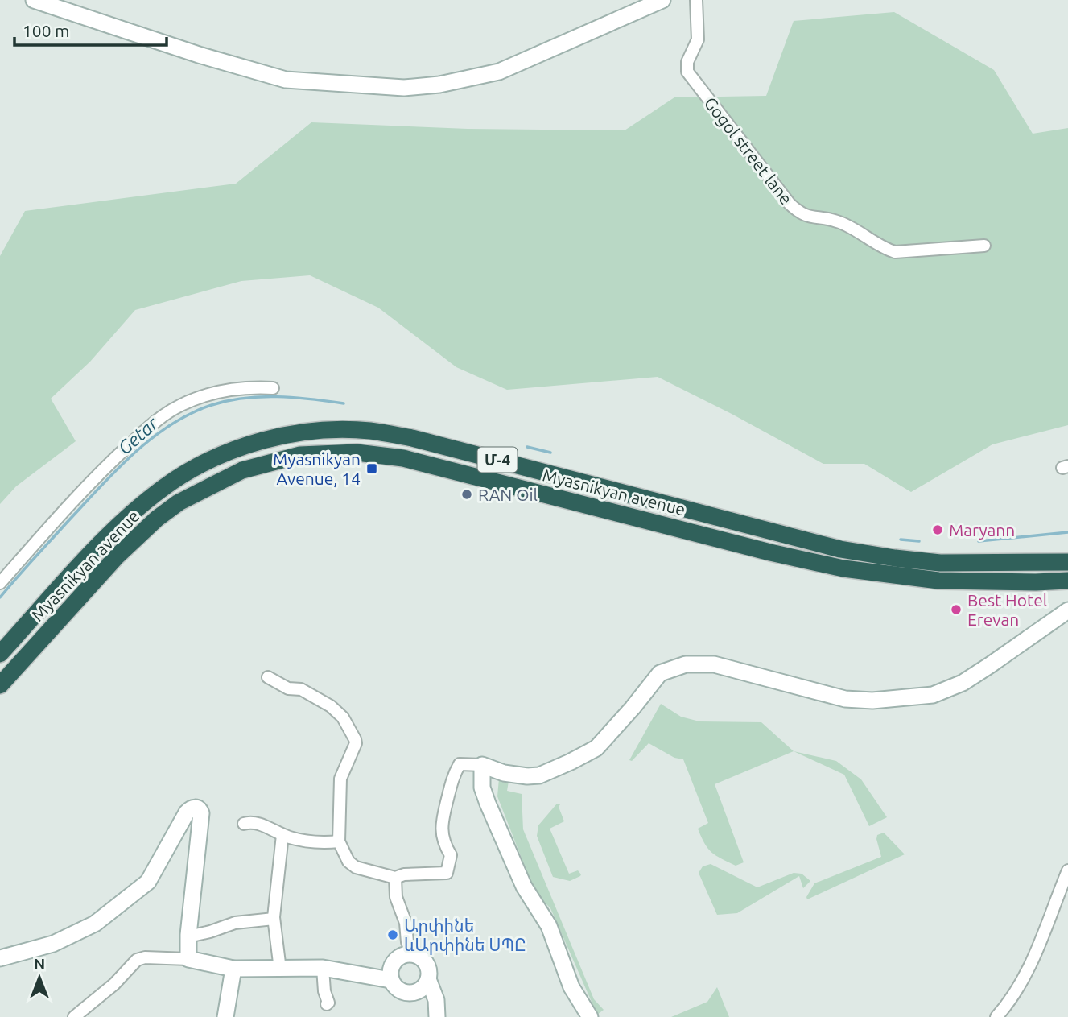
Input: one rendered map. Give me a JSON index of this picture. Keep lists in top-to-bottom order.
{
  "streets": {
    "highway": ["Մ-4", "Myasnikyan avenue"],
    "street": ["Gogol street lane"]
  },
  "water": ["Getar"],
  "places": {
    "transit": ["Myasnikyan Avenue, 14"],
    "other": [
      "RAN Oil",
      "Maryann",
      "Best Hotel Erevan",
      "Արփինե ևԱրփինե ՍՊԸ"
    ]
  },
  "scale_bar": "100 m",
  "north": "top"
}
